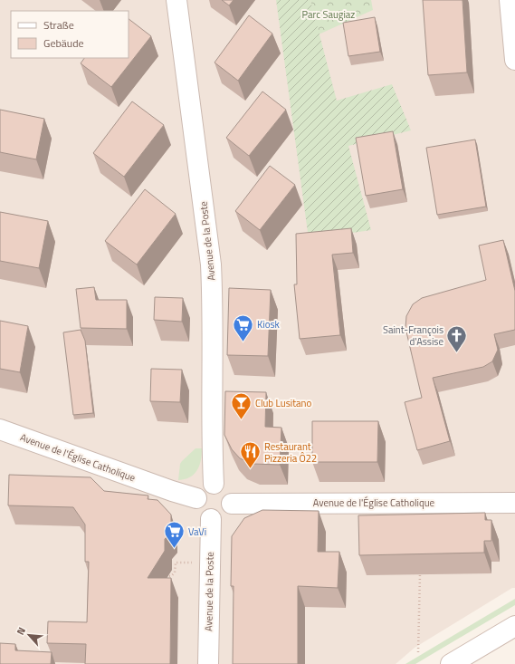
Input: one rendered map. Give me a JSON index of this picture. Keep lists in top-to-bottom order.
{
  "streets": {
    "street": ["Avenue de la Poste", "Avenue de l'Église Catholique"]
  },
  "crossings": [
    ["Avenue de la Poste", "Avenue de l'Église Catholique"]
  ],
  "parks": ["Parc Saugiaz"],
  "places": {
    "supermarket": ["Kiosk", "VaVi"],
    "church": ["Saint-François d'Assise"],
    "bar": ["Club Lusitano"],
    "restaurant": ["Restaurant Pizzeria Ô22"]
  },
  "legend": ["Straße", "Gebäude"],
  "north": "top left"
}
